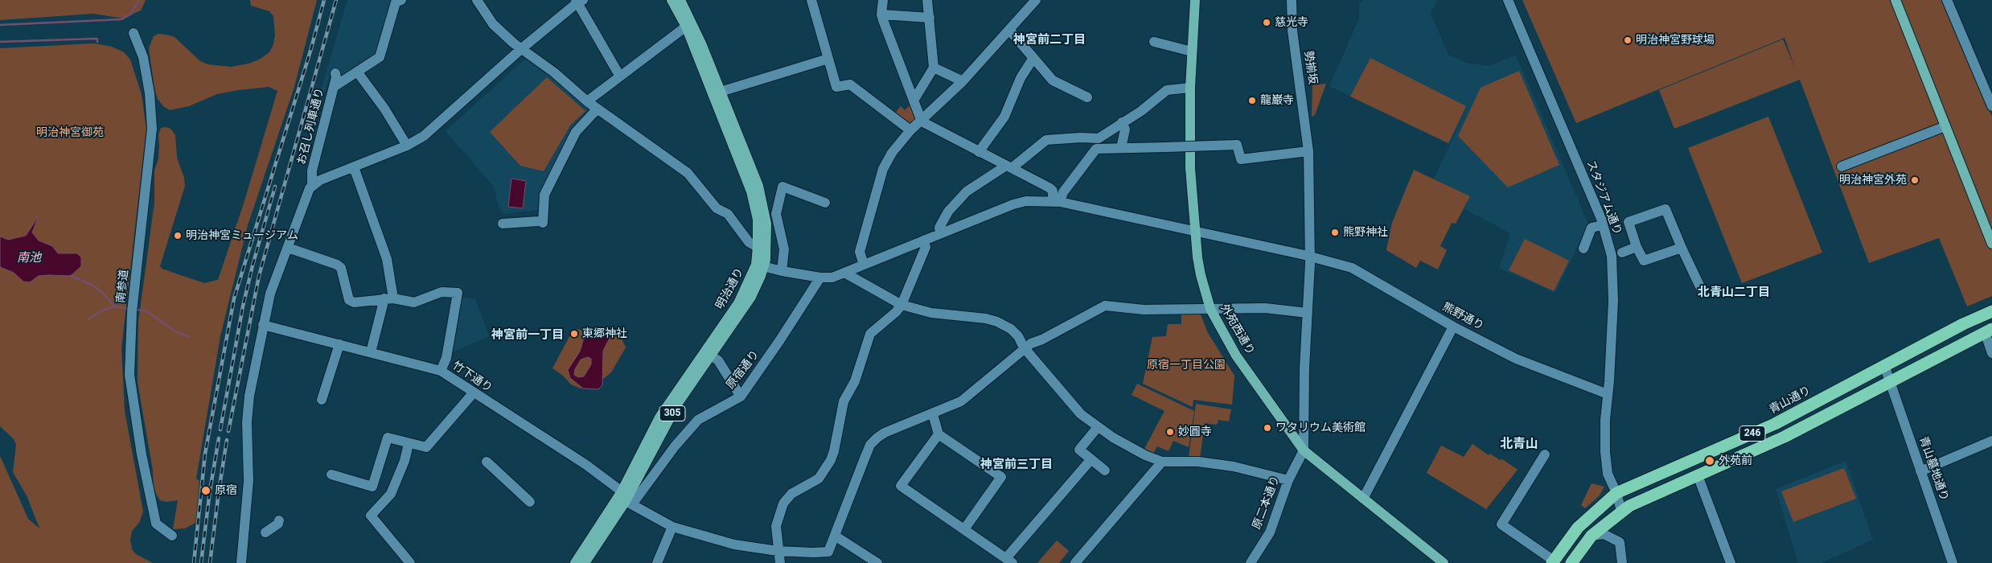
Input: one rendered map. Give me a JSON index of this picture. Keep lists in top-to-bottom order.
{
  "streets": {
    "highway": ["青山通り", "246"],
    "main road": ["明治通り", "外苑西通り", "305"],
    "street": [
      "勢揃坂",
      "お召し列車通り",
      "スタジアム通り",
      "南参道",
      "熊野通り",
      "原宿通り",
      "竹下通り",
      "青山墓地通り",
      "原二本通り"
    ]
  },
  "crossings": [
    ["勢揃坂", "熊野通り"],
    ["勢揃坂", "外苑西通り"],
    ["勢揃坂", "原二本通り"],
    ["スタジアム通り", "熊野通り"],
    ["スタジアム通り", "青山通り"],
    ["スタジアム通り", "246"],
    ["明治通り", "熊野通り"],
    ["明治通り", "原宿通り"],
    ["明治通り", "竹下通り"],
    ["熊野通り", "外苑西通り"],
    ["熊野通り", "原宿通り"],
    ["外苑西通り", "原二本通り"],
    ["原宿通り", "竹下通り"],
    ["青山通り", "青山墓地通り"],
    ["246", "青山墓地通り"]
  ],
  "districts": [
    "神宮前二丁目",
    "北青山二丁目",
    "神宮前一丁目",
    "北青山",
    "神宮前三丁目"
  ],
  "water": ["南池"],
  "parks": ["明治神宮御苑", "原宿一丁目公園"],
  "places": [
    "慈光寺",
    "明治神宮野球場",
    "龍巌寺",
    "明治神宮外苑",
    "熊野神社",
    "明治神宮ミュージアム",
    "東郷神社",
    "ワタリウム美術館",
    "妙圓寺",
    "外苑前",
    "原宿"
  ]
}
